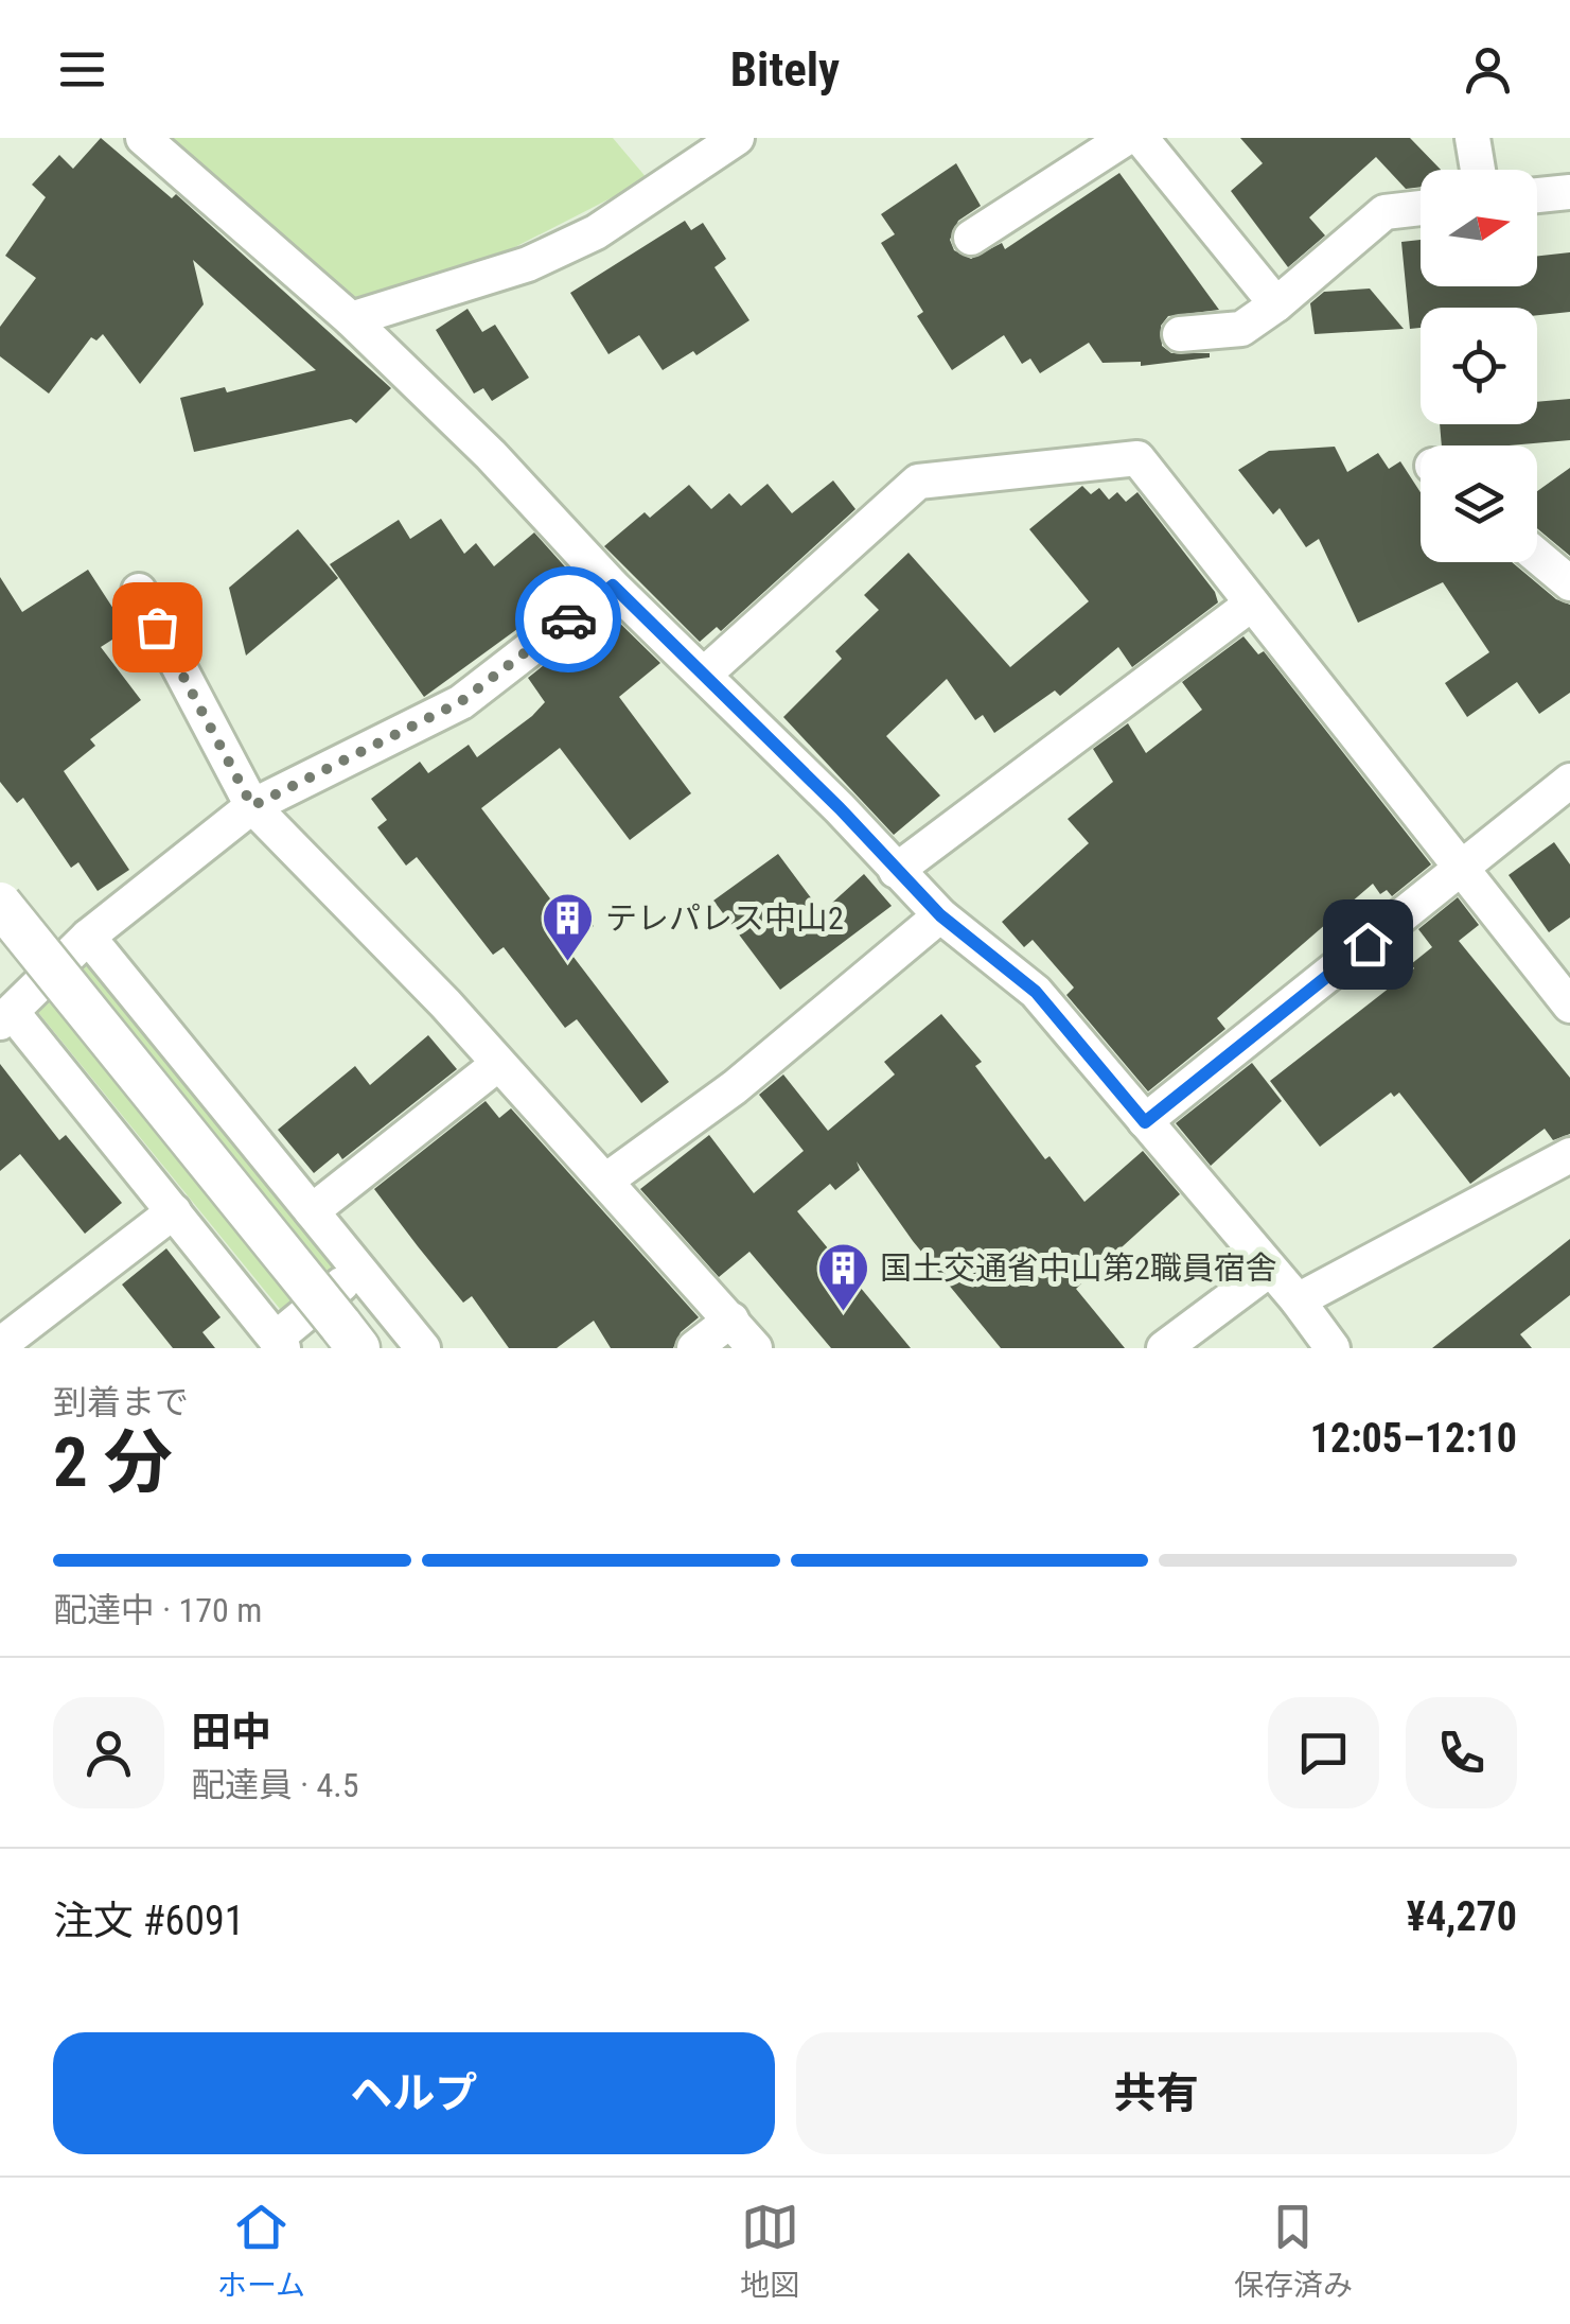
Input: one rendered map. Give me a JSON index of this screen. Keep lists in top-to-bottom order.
{
  "places": {
    "building": ["テレパレス中山2", "国土交通省中山第2職員宿舎"]
  },
  "north": "right",
  "page": {
    "header": "Bitely",
    "heading": ["2 分", "到着まで", "12:05–12:10"],
    "panel": [
      "田中",
      "配達員 · 4.5",
      "注文 #6091",
      "¥4,270"
    ],
    "bar": "配達中 · 170 m",
    "buttons": ["ヘルプ", "共有"],
    "tabs": ["ホーム", "地図", "保存済み"]
  }
}
